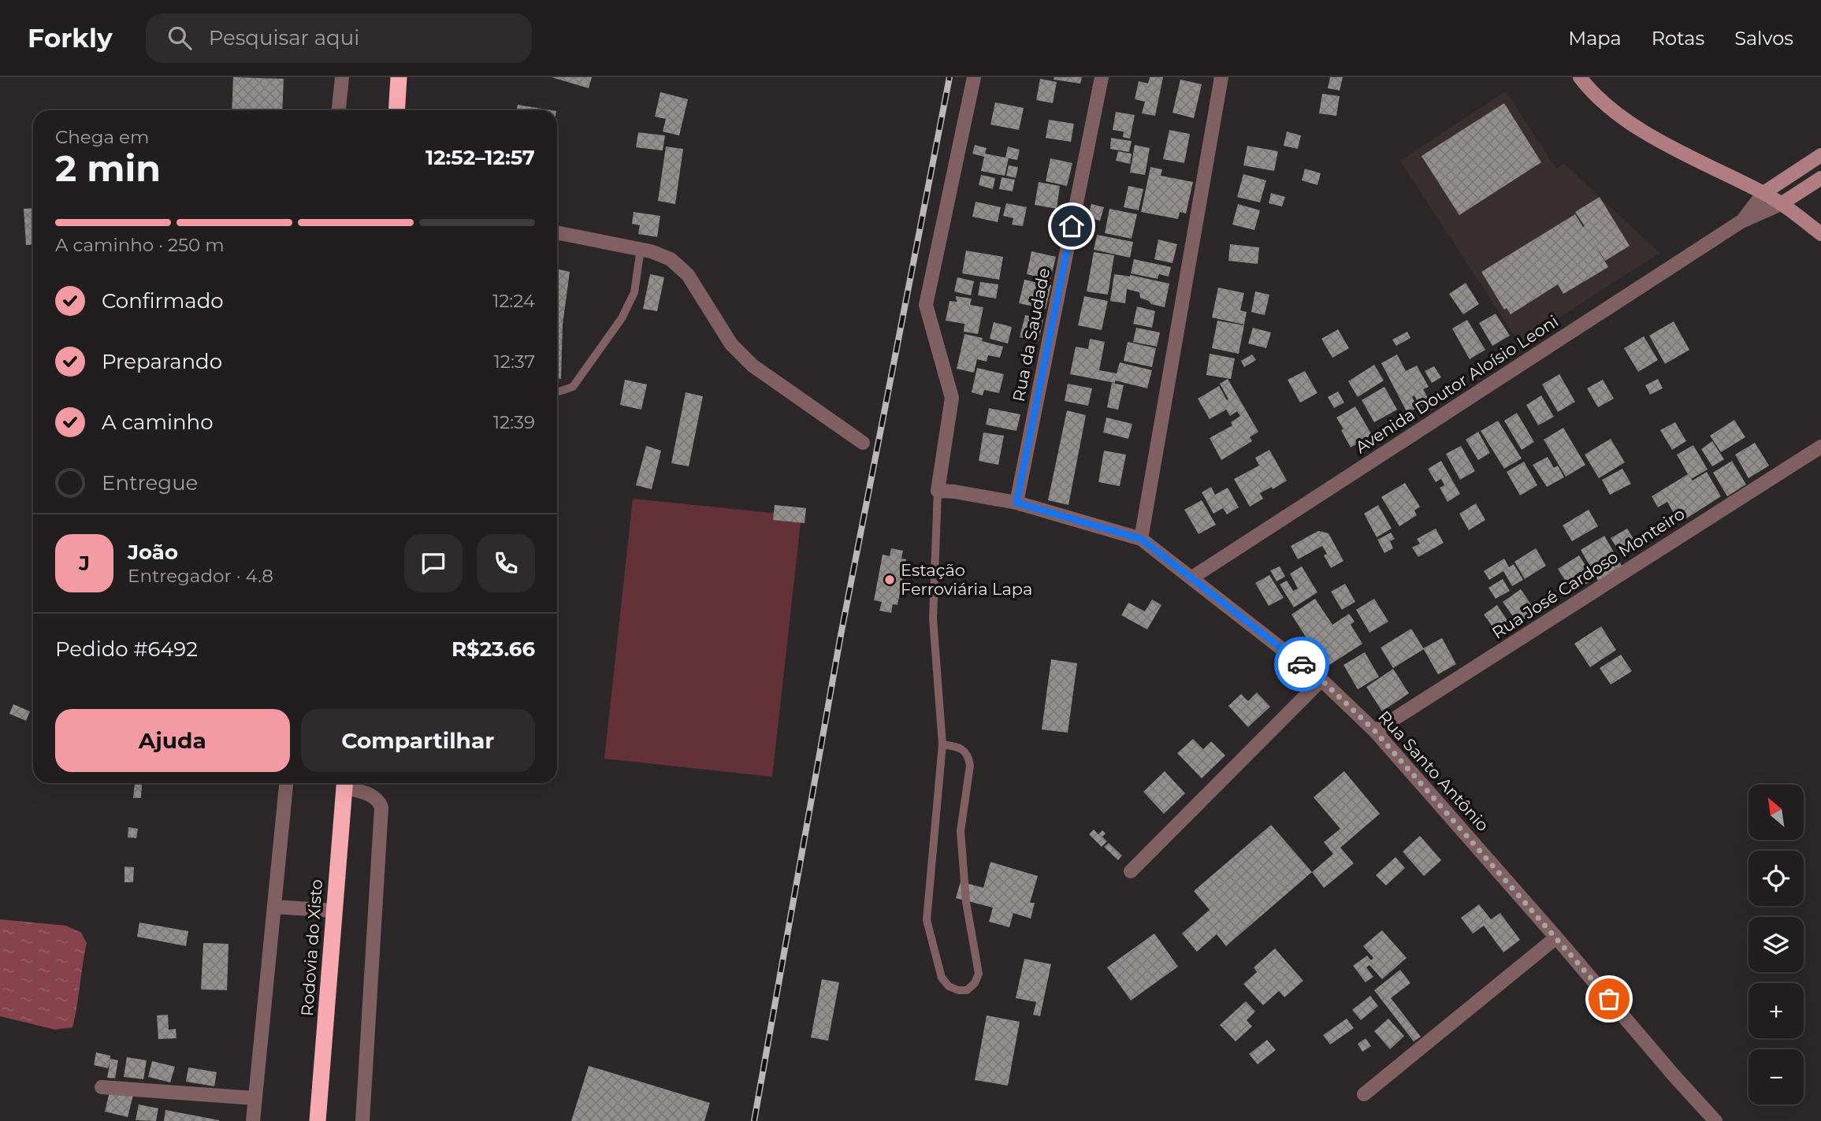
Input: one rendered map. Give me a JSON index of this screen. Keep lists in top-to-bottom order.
{
  "streets": {
    "highway": ["Rodovia do Xisto"],
    "main road": ["Avenida Doutor Aloísio Leoni"],
    "street": ["Rua da Saudade", "Rua José Cardoso Monteiro", "Rua Santo Antônio"]
  },
  "crossings": [
    ["Rua da Saudade", "Rua Santo Antônio"],
    ["Avenida Doutor Aloísio Leoni", "Rua Santo Antônio"],
    ["Rua José Cardoso Monteiro", "Rua Santo Antônio"]
  ],
  "places": ["Estação Ferroviária Lapa"],
  "north": "top left",
  "page": {
    "header": "Forkly",
    "search": "Pesquisar aqui",
    "nav": ["Mapa", "Rotas", "Salvos"],
    "heading": ["2 min", "Chega em", "12:52–12:57"],
    "panel": [
      "João",
      "Entregador · 4.8",
      "Pedido #6492",
      "R$23.66"
    ],
    "bar": "A caminho · 250 m",
    "list": [
      ["Confirmado", "12:24"],
      ["Preparando", "12:37"],
      ["A caminho", "12:39"],
      "Entregue"
    ],
    "round": "J",
    "buttons": ["Ajuda", "Compartilhar"],
    "map_buttons": ["+", "−"]
  }
}
